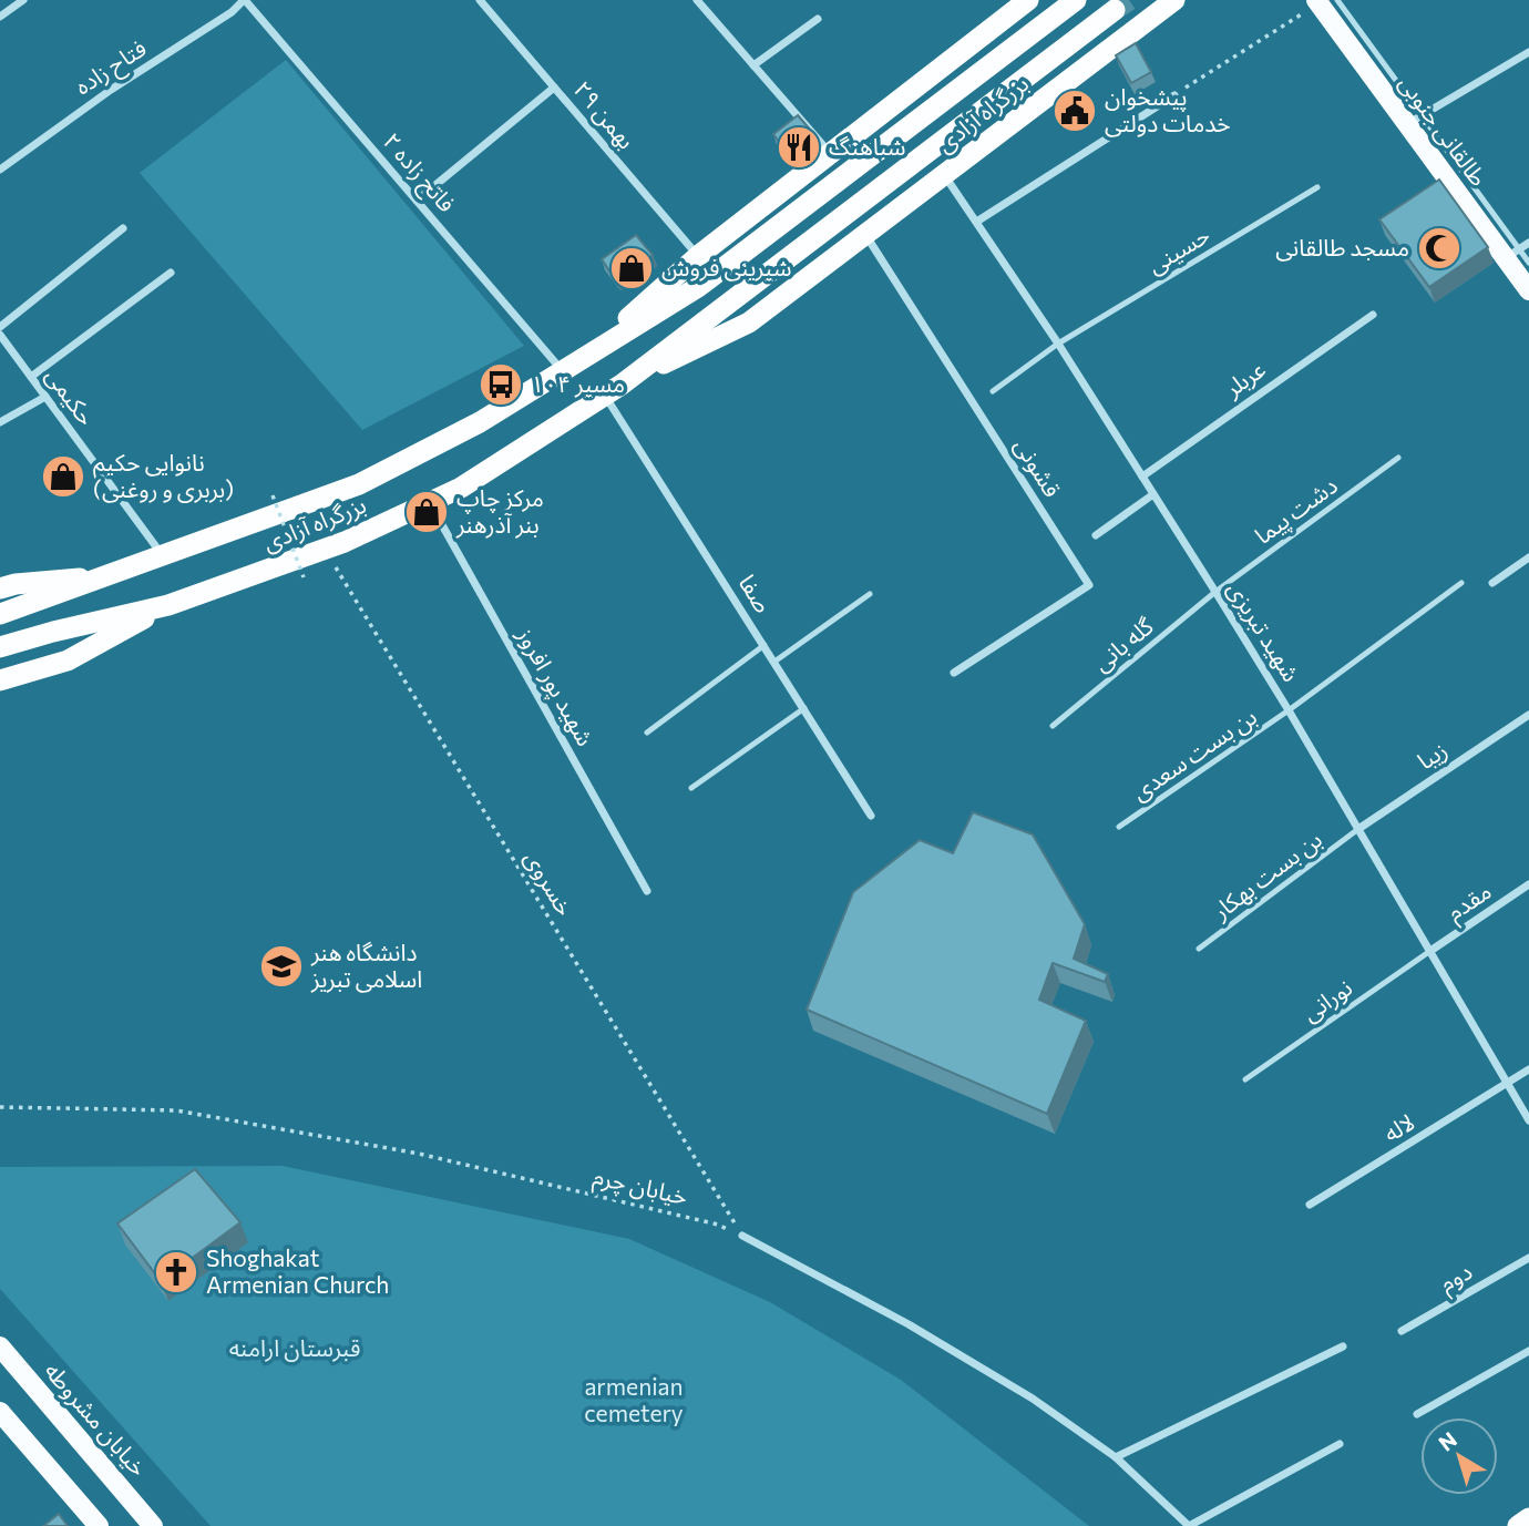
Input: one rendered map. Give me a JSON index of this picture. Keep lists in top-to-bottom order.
{
  "streets": {
    "highway": ["بزرگراه آزادی"],
    "main road": ["طالقانی جنوبی", "خیابان مشروطه"],
    "street": [
      "فتاح زاده",
      "۲۹ بهمن",
      "فاتح زاده ۲",
      "عربلر",
      "حکیمی",
      "قشونی",
      "صفا",
      "شهید تبریزی",
      "شهید پور افروز",
      "زیبا",
      "مقدم",
      "لاله",
      "دوم"
    ],
    "lane": [
      "حسینی",
      "دشت پیما",
      "گله بانی",
      "بن بست سعدی",
      "بن بست بهکار",
      "نورانی"
    ],
    "path": ["خسروی", "خیابان چرم"]
  },
  "crossings": [
    ["فتاح زاده", "فاتح زاده ۲"],
    ["بزرگراه آزادی", "۲۹ بهمن"],
    ["بزرگراه آزادی", "فاتح زاده ۲"],
    ["بزرگراه آزادی", "حکیمی"],
    ["بزرگراه آزادی", "قشونی"],
    ["بزرگراه آزادی", "صفا"],
    ["بزرگراه آزادی", "شهید تبریزی"],
    ["بزرگراه آزادی", "شهید پور افروز"],
    ["بزرگراه آزادی", "خسروی"],
    ["حسینی", "شهید تبریزی"],
    ["عربلر", "شهید تبریزی"],
    ["دشت پیما", "شهید تبریزی"],
    ["دشت پیما", "گله بانی"],
    ["شهید تبریزی", "گله بانی"],
    ["شهید تبریزی", "بن بست سعدی"],
    ["شهید تبریزی", "زیبا"],
    ["شهید تبریزی", "بن بست بهکار"],
    ["شهید تبریزی", "مقدم"],
    ["شهید تبریزی", "نورانی"],
    ["شهید تبریزی", "لاله"],
    ["زیبا", "بن بست بهکار"],
    ["خسروی", "خیابان چرم"],
    ["مقدم", "نورانی"]
  ],
  "parks": ["قبرستان ارامنه", "armenian cemetery"],
  "places": {
    "public building": ["پیشخوان خدمات دولتی"],
    "restaurant": ["شباهنگ"],
    "mosque": ["مسجد طالقانی"],
    "shop": ["شیرینی فروش", "نانوایی حکیم (بربری و روغنی)", "مرکز چاپ بنر آذرهنر"],
    "bus stop": ["مسیر ۱۰۴"],
    "school or university": ["دانشگاه هنر اسلامی تبریز"],
    "church": ["Shoghakat Armenian Church"]
  },
  "north": "top left"
}
